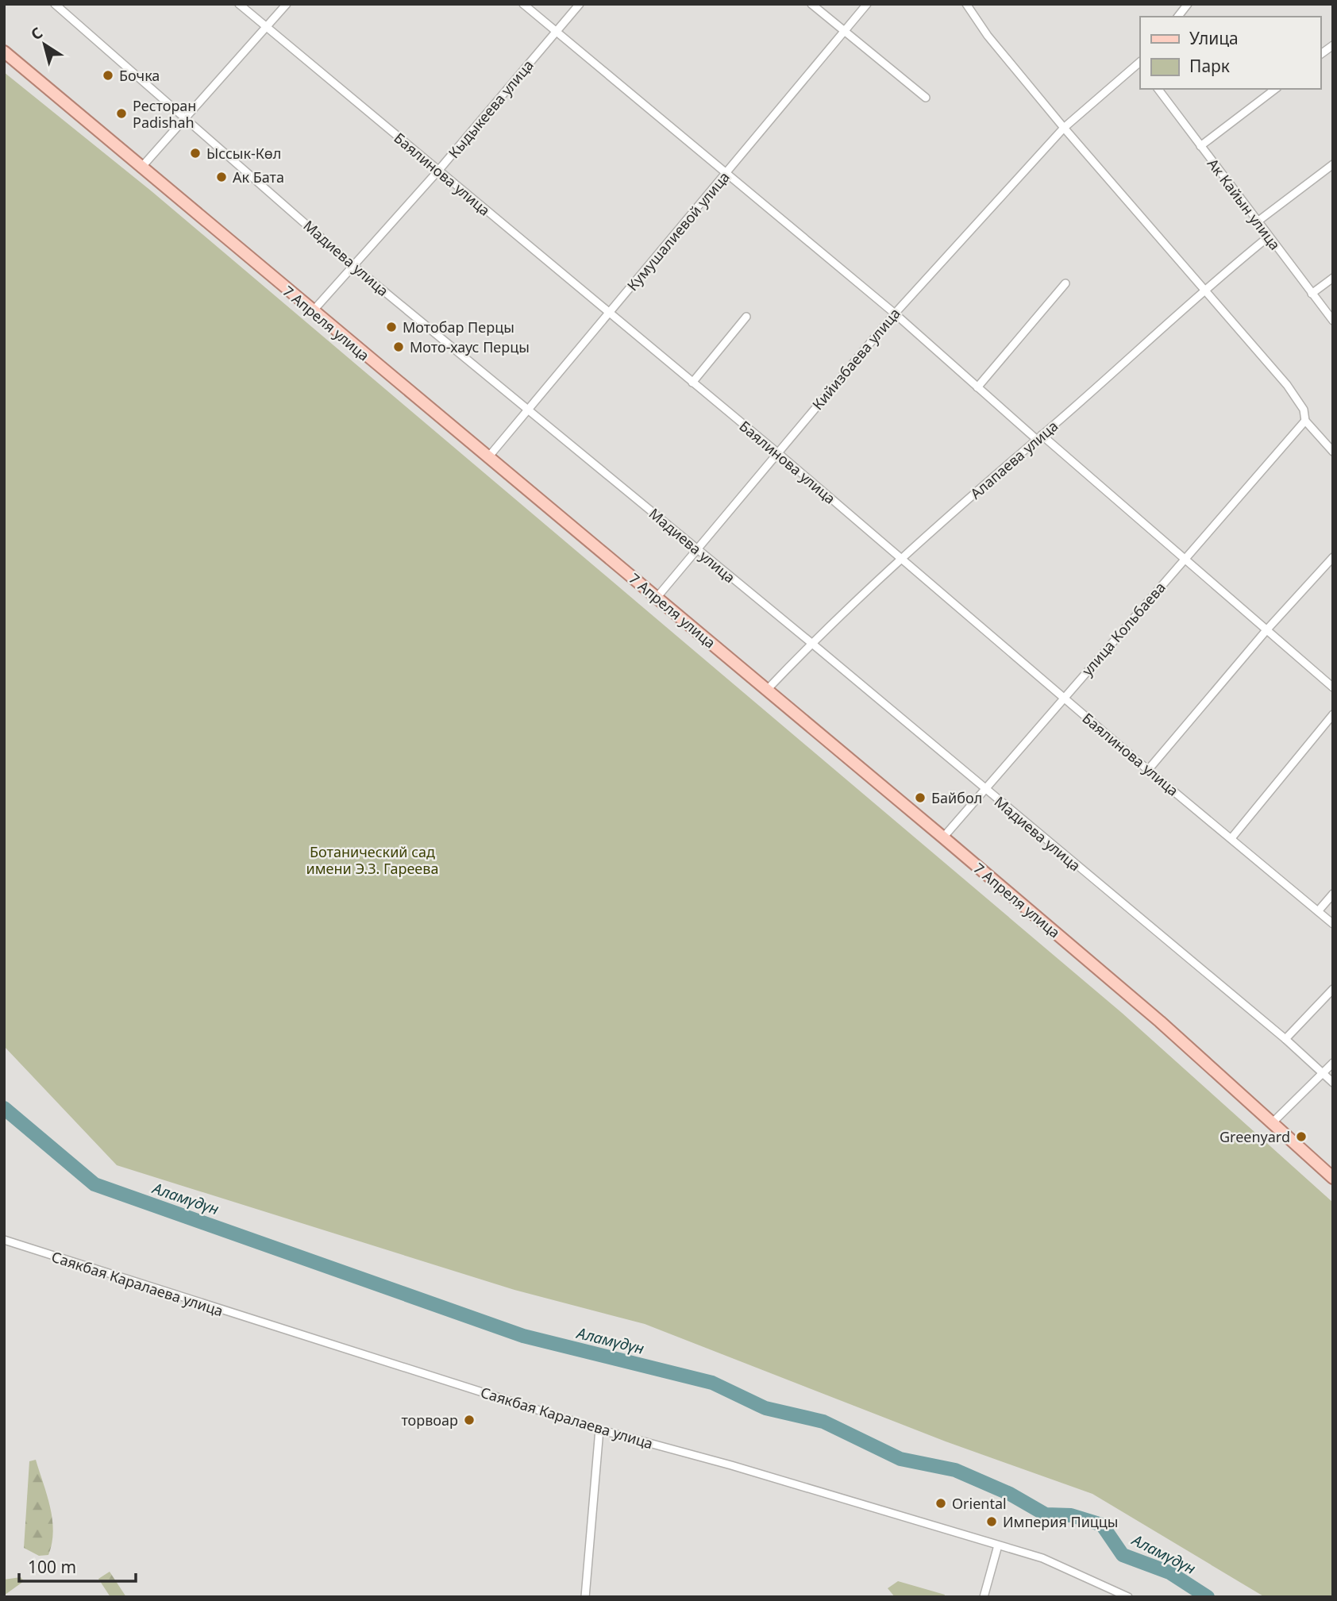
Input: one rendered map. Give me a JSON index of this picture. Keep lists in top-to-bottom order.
{
  "streets": {
    "main road": ["7 Апреля улица"],
    "street": [
      "Кыдыкеева улица",
      "Баялинова улица",
      "Ак Кайын улица",
      "Кумушалиевой улица",
      "Мадиева улица",
      "Кийизбаева улица",
      "Алапаева улица",
      "улица Кольбаева",
      "Саякбая Каралаева улица"
    ]
  },
  "crossings": [
    ["Кыдыкеева улица", "Баялинова улица"],
    ["Кыдыкеева улица", "Мадиева улица"],
    ["Кыдыкеева улица", "7 Апреля улица"],
    ["Баялинова улица", "Кумушалиевой улица"],
    ["Баялинова улица", "Кийизбаева улица"],
    ["Баялинова улица", "Алапаева улица"],
    ["Баялинова улица", "улица Кольбаева"],
    ["Ак Кайын улица", "Алапаева улица"],
    ["Кумушалиевой улица", "Мадиева улица"],
    ["Кумушалиевой улица", "7 Апреля улица"],
    ["Мадиева улица", "Кийизбаева улица"],
    ["Мадиева улица", "Алапаева улица"],
    ["Мадиева улица", "улица Кольбаева"],
    ["7 Апреля улица", "Кийизбаева улица"],
    ["7 Апреля улица", "Алапаева улица"],
    ["7 Апреля улица", "улица Кольбаева"]
  ],
  "water": ["Аламүдүн"],
  "parks": ["Ботанический сад имени Э.З. Гареева"],
  "places": [
    "Бочка",
    "Ресторан Padishah",
    "Ыссык-Көл",
    "Ак Бата",
    "Мотобар Перцы",
    "Мото-хаус Перцы",
    "Байбол",
    "Greenyard",
    "торвоар",
    "Oriental",
    "Империя Пиццы"
  ],
  "legend": ["Улица", "Парк"],
  "scale_bar": "100 m",
  "north": "top left"
}
